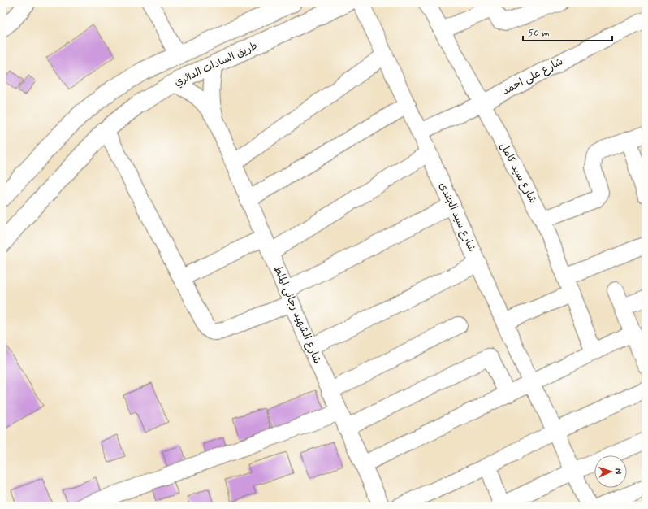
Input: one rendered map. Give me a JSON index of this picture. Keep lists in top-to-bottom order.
{
  "streets": {
    "highway": ["طريق السادات الدائري"],
    "street": [
      "شارع على احمد",
      "شارع سيد كامل",
      "شارع سيد الجندى",
      "شارع الشهيد رجائى الملط"
    ]
  },
  "crossings": [
    ["طريق السادات الدائري", "شارع الشهيد رجائى الملط"],
    ["شارع على احمد", "شارع سيد كامل"],
    ["شارع على احمد", "شارع سيد الجندى"]
  ],
  "scale_bar": "50 m",
  "north": "right"
}
